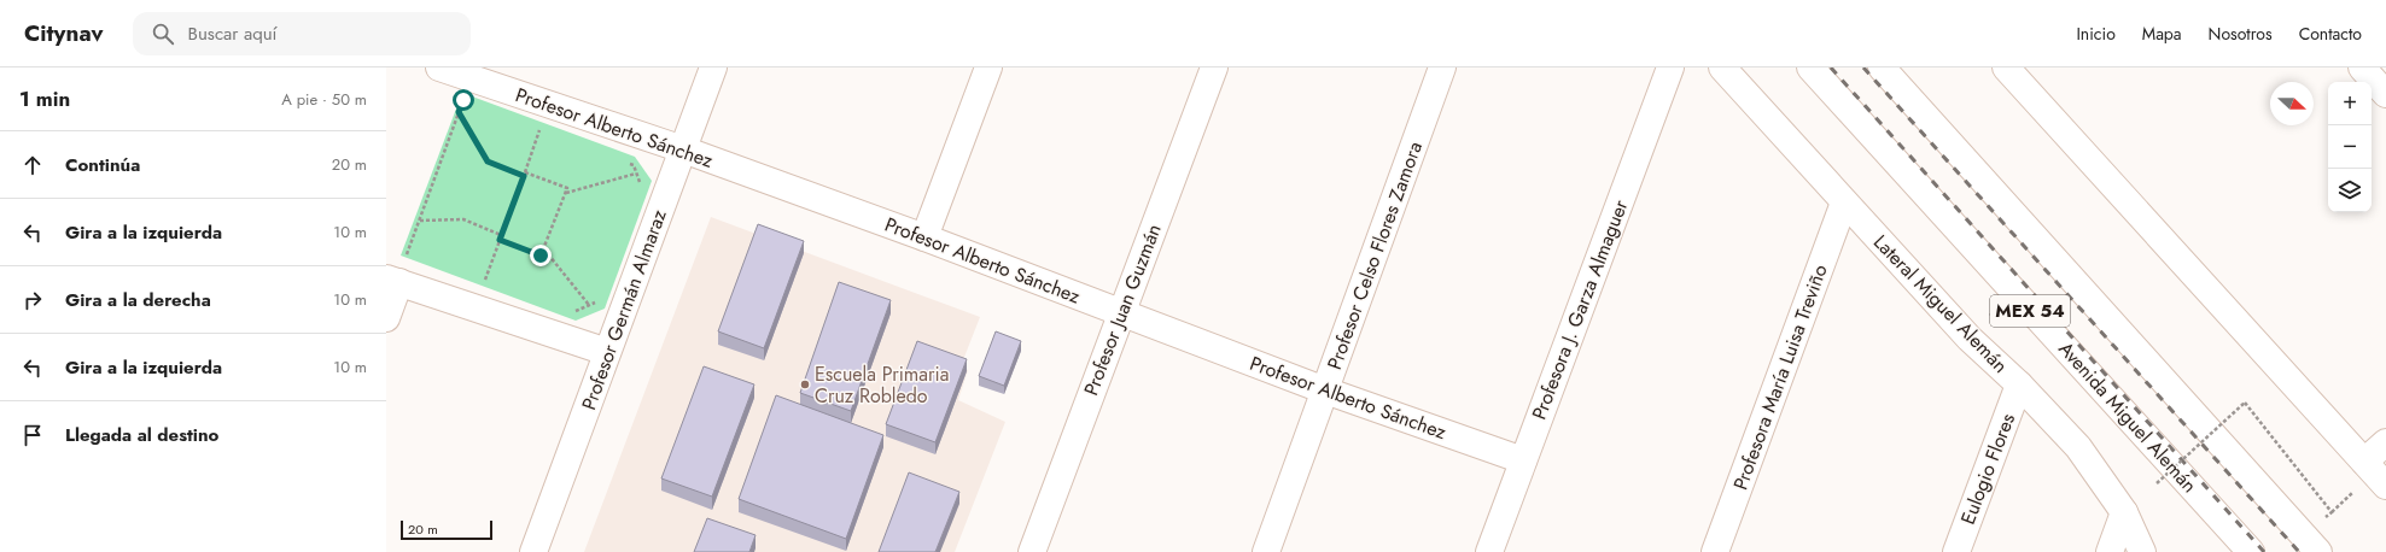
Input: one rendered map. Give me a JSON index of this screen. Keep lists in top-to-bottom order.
{
  "streets": {
    "main road": [
      "Profesor Alberto Sánchez",
      "Profesor Celso Flores Zamora",
      "Lateral Miguel Alemán",
      "Profesor Germán Almaraz",
      "Profesor Juan Guzmán",
      "Profesora J. Garza Almaguer",
      "MEX 54",
      "Profesora María Luisa Treviño",
      "Avenida Miguel Alemán",
      "Eulogio Flores"
    ]
  },
  "crossings": [
    ["Profesor Alberto Sánchez", "Profesor Celso Flores Zamora"],
    ["Profesor Alberto Sánchez", "Profesor Germán Almaraz"],
    ["Profesor Alberto Sánchez", "Profesor Juan Guzmán"],
    ["Profesor Alberto Sánchez", "Profesora J. Garza Almaguer"],
    ["Lateral Miguel Alemán", "Profesora María Luisa Treviño"],
    ["Lateral Miguel Alemán", "Eulogio Flores"]
  ],
  "places": ["Escuela Primaria Cruz Robledo"],
  "scale_bar": "20 m",
  "north": "right",
  "page": {
    "header": "Citynav",
    "search": "Buscar aquí",
    "nav": [
      "Inicio",
      "Mapa",
      "Nosotros",
      "Contacto"
    ],
    "heading": ["1 min", "A pie · 50 m"],
    "map_buttons": ["+", "−"],
    "list": [
      ["Continúa", "20 m"],
      ["Gira a la izquierda", "10 m"],
      ["Gira a la derecha", "10 m"],
      ["Gira a la izquierda", "10 m"],
      "Llegada al destino"
    ],
    "scale": "20 m"
  }
}
